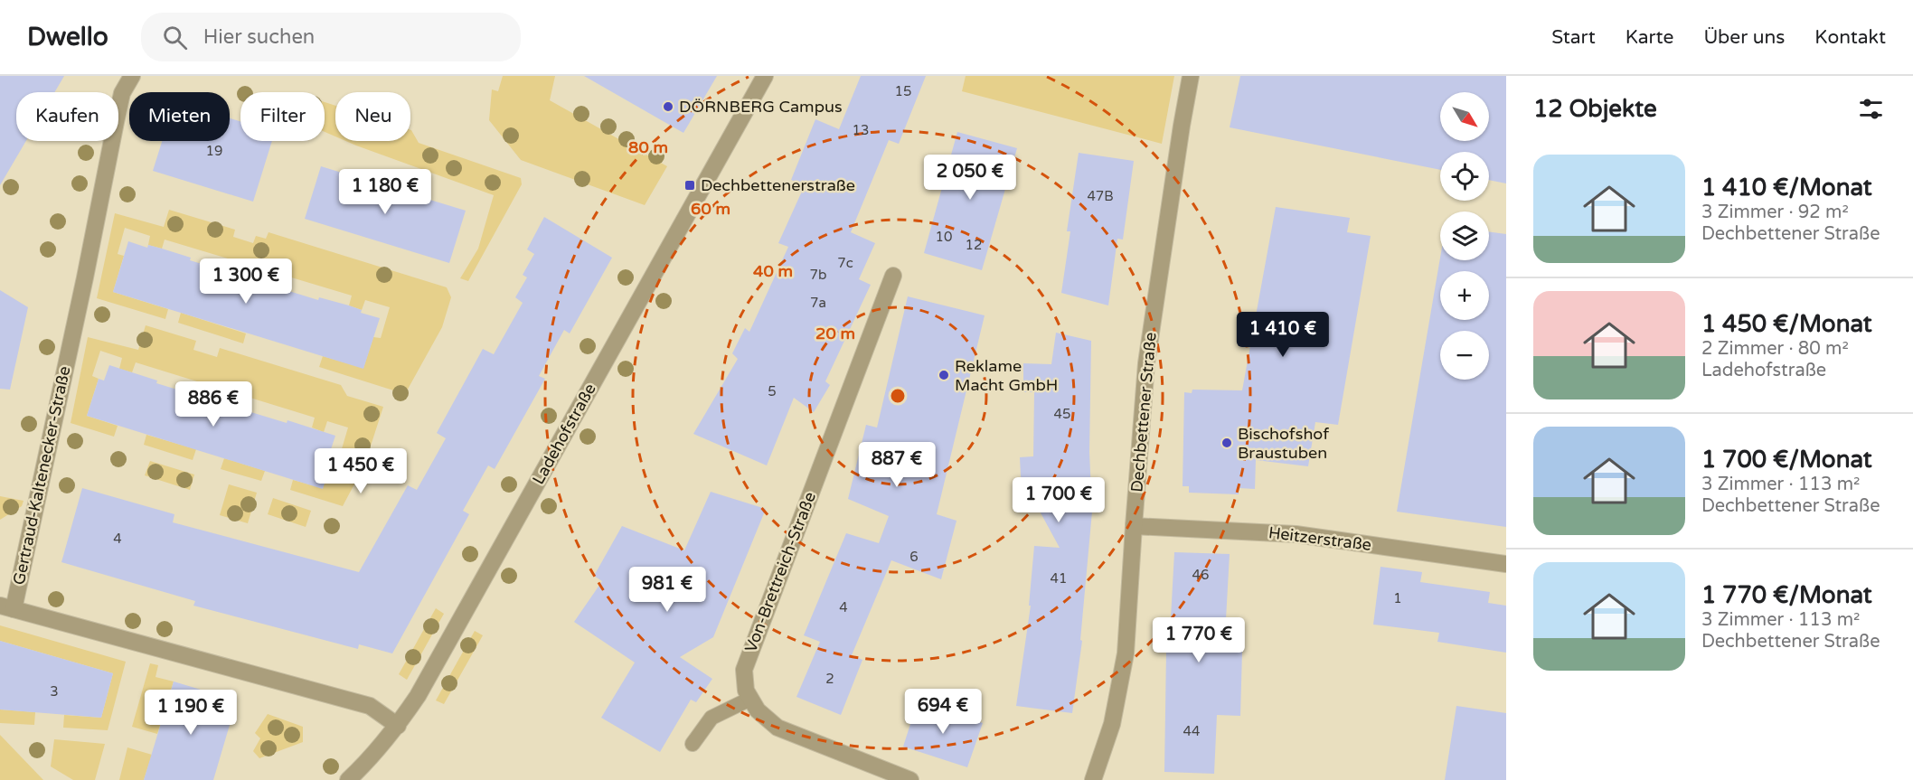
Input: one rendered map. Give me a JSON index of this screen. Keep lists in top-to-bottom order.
{
  "streets": {
    "street": [
      "Dechbettener Straße",
      "Ladehofstraße",
      "Gertraud-Kaltenecker-Straße",
      "Heitzerstraße",
      "Von-Brettreich-Straße"
    ]
  },
  "crossings": [
    ["Dechbettener Straße", "Heitzerstraße"],
    ["Ladehofstraße", "Gertraud-Kaltenecker-Straße"]
  ],
  "places": {
    "other": ["DÖRNBERG Campus", "Reklame Macht GmbH", "Bischofshof Braustuben"],
    "transit": ["Dechbettenerstraße"]
  },
  "house_numbers": [
    "15",
    "13",
    "19",
    "47B",
    "10",
    "12",
    "7c",
    "7b",
    "7a",
    "5",
    "45",
    "4",
    "6",
    "46",
    "41",
    "1",
    "4",
    "2",
    "3",
    "44"
  ],
  "north": "bottom right",
  "page": {
    "header": "Dwello",
    "search": "Hier suchen",
    "nav": [
      "Start",
      "Karte",
      "Über uns",
      "Kontakt"
    ],
    "heading": "12 Objekte",
    "map_buttons": ["+", "−"],
    "chip": [
      "Kaufen",
      "Mieten",
      "Filter",
      "Neu"
    ],
    "list": [
      {
        "name": "1 410 €/Monat",
        "note": "3 Zimmer · 92 m² · Dechbettener Straße"
      },
      {
        "name": "1 450 €/Monat",
        "note": "2 Zimmer · 80 m² · Ladehofstraße"
      },
      {
        "name": "1 700 €/Monat",
        "note": "3 Zimmer · 113 m² · Dechbettener Straße"
      },
      {
        "name": "1 770 €/Monat",
        "note": "3 Zimmer · 113 m² · Dechbettener Straße"
      }
    ],
    "price": [
      "2 050 €",
      "1 180 €",
      "1 300 €",
      "1 410 €",
      "886 €",
      "887 €",
      "1 450 €",
      "1 700 €",
      "981 €",
      "1 770 €",
      "694 €",
      "1 190 €"
    ]
  },
  "rings": [
    "80 m",
    "60 m",
    "40 m",
    "20 m"
  ]
}
